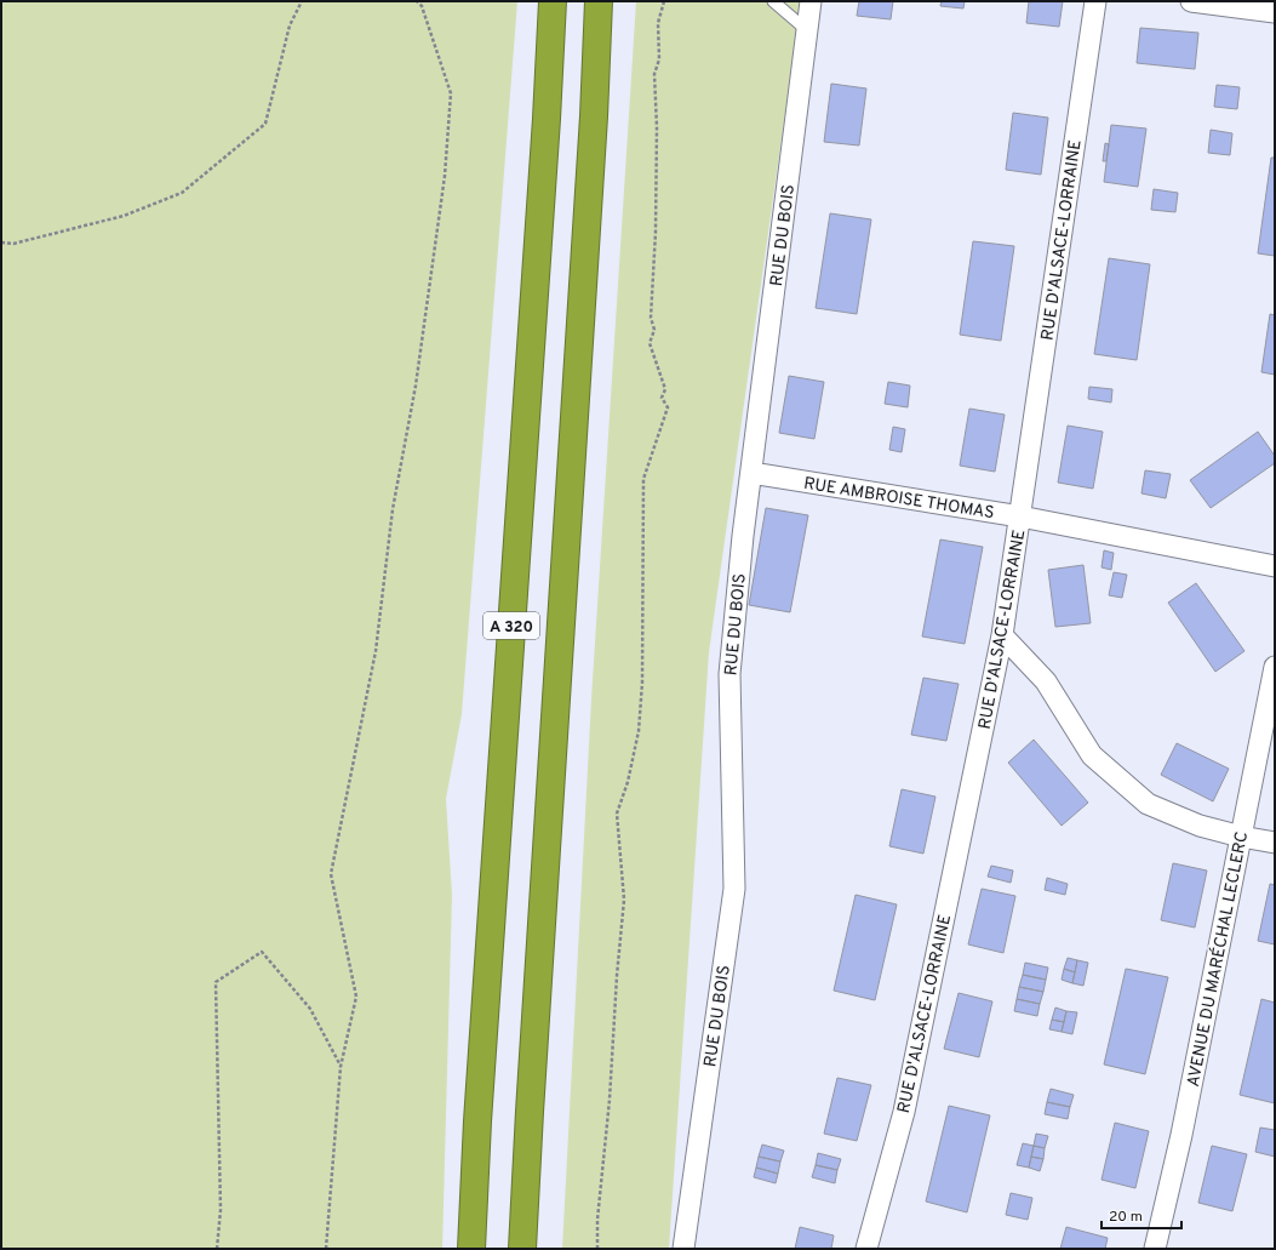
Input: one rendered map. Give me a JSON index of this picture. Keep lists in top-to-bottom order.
{
  "streets": {
    "highway": ["A 320"],
    "street": [
      "RUE DU BOIS",
      "RUE D'ALSACE-LORRAINE",
      "RUE AMBROISE THOMAS",
      "AVENUE DU MARÉCHAL LECLERC"
    ]
  },
  "crossings": [
    ["RUE DU BOIS", "RUE AMBROISE THOMAS"],
    ["RUE D'ALSACE-LORRAINE", "RUE AMBROISE THOMAS"]
  ],
  "scale_bar": "20 m"
}
